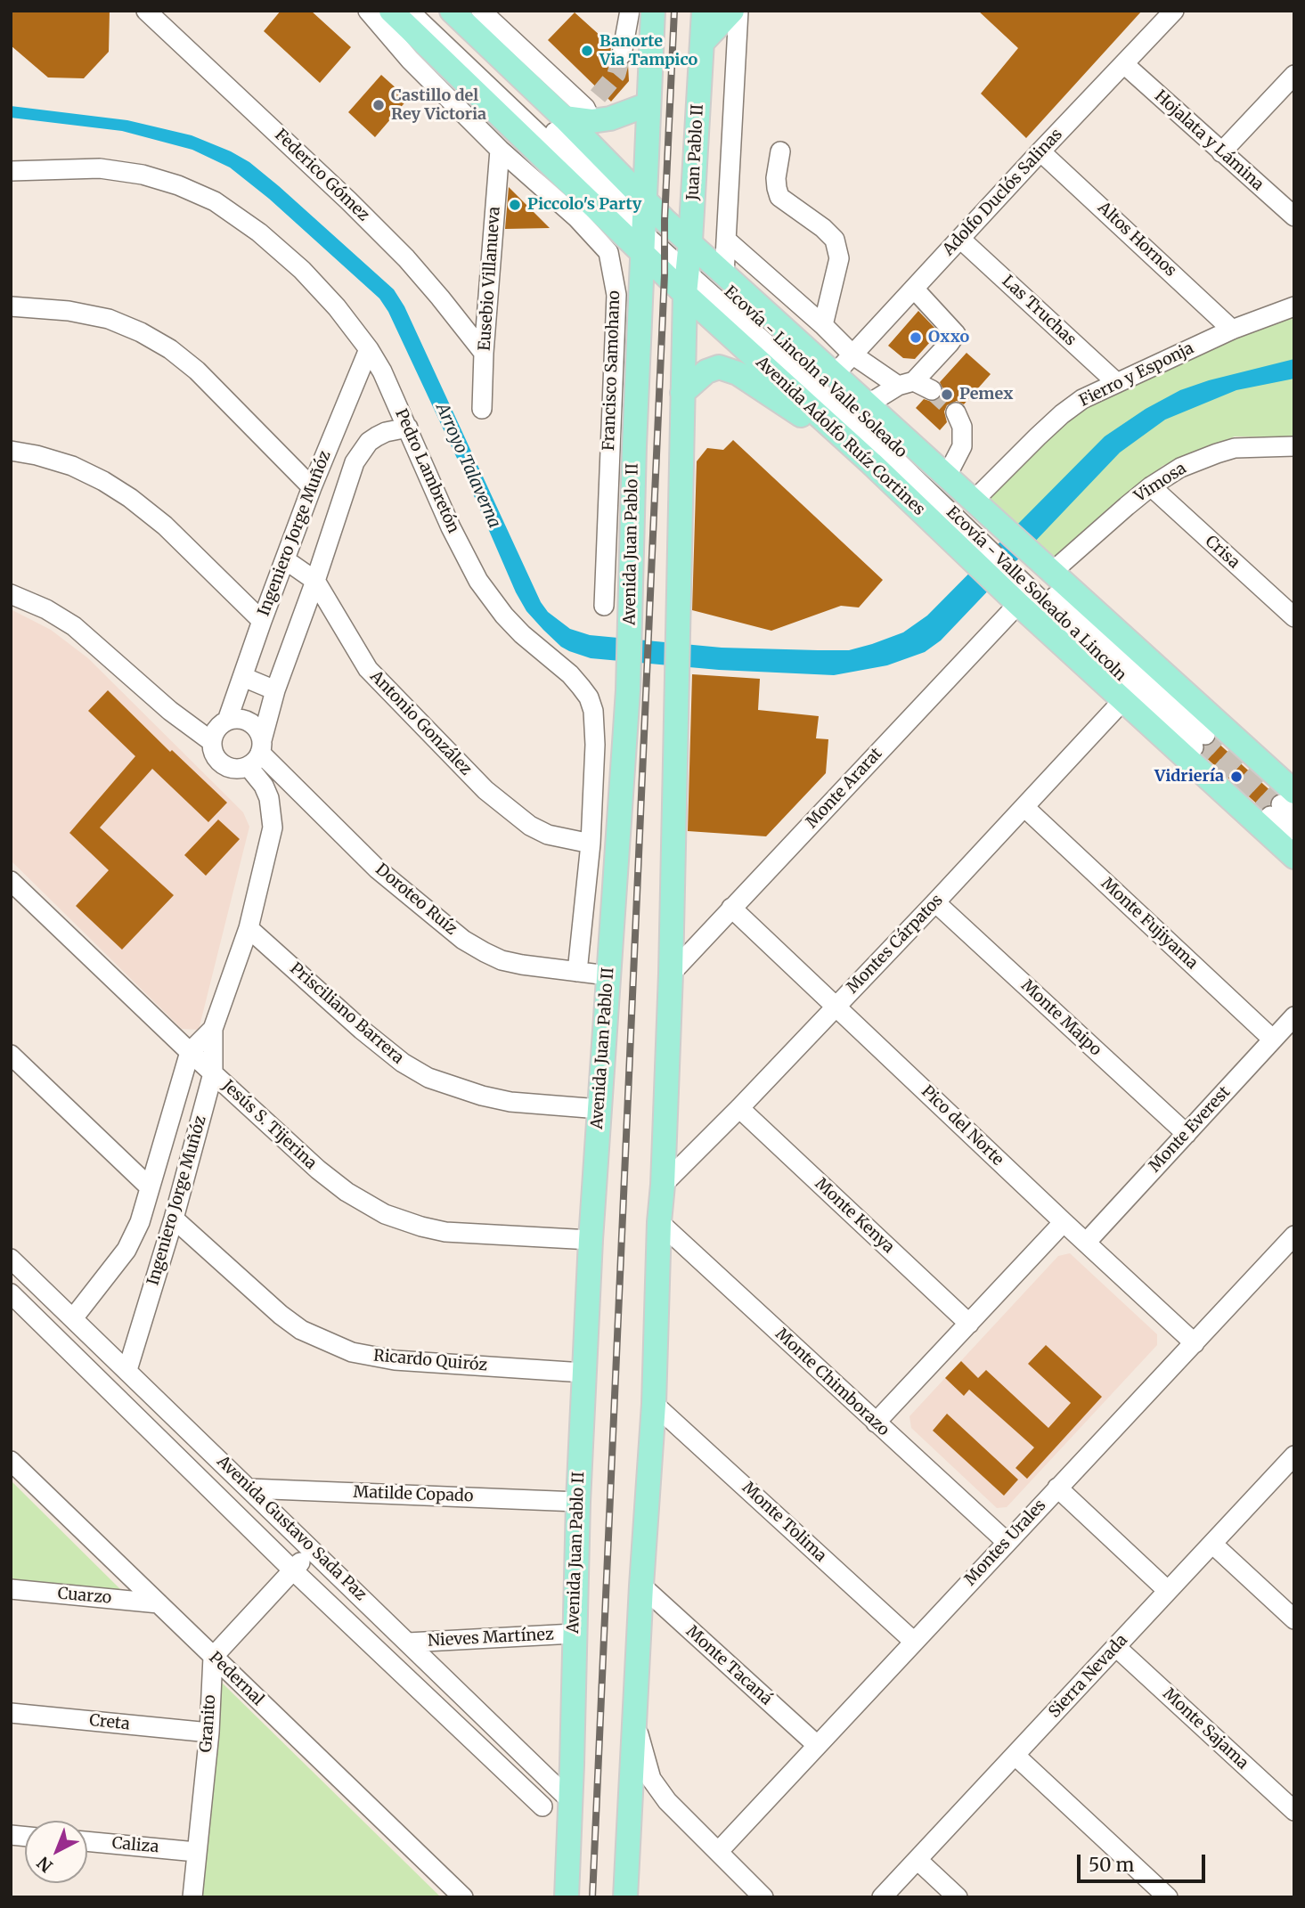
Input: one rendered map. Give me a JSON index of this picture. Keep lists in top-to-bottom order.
{
  "streets": {
    "main road": ["Juan Pablo II", "Avenida Adolfo Ruíz Cortines", "Avenida Juan Pablo II"],
    "street": [
      "Hojalata y Lámina",
      "Federico Gómez",
      "Adolfo Duclós Salinas",
      "Altos Hornos",
      "Eusebio Villanueva",
      "Las Truchas",
      "Francisco Samohano",
      "Fierro y Esponja",
      "Pedro Lambretón",
      "Vimosa",
      "Ingeniero Jorge Muñóz",
      "Crisa",
      "Ecovía - Valle Soleado a Lincoln",
      "Antonio González",
      "Monte Ararat",
      "Doroteo Ruíz",
      "Monte Fujiyama",
      "Montes Cárpatos",
      "Prisciliano Barrera",
      "Monte Maipo",
      "Jesús S. Tijerina",
      "Pico del Norte",
      "Monte Everest",
      "Monte Kenya",
      "Ricardo Quiróz",
      "Monte Chimborazo",
      "Matilde Copado",
      "Monte Tolima",
      "Avenida Gustavo Sada Paz",
      "Montes Urales",
      "Cuarzo",
      "Nieves Martínez",
      "Monte Tacaná",
      "Sierra Nevada",
      "Pedernal",
      "Creta",
      "Granito",
      "Monte Sajama",
      "Caliza"
    ]
  },
  "crossings": [
    ["Hojalata y Lámina", "Adolfo Duclós Salinas"],
    ["Juan Pablo II", "Avenida Adolfo Ruíz Cortines"],
    ["Juan Pablo II", "Ecovía - Valle Soleado a Lincoln"],
    ["Federico Gómez", "Eusebio Villanueva"],
    ["Adolfo Duclós Salinas", "Altos Hornos"],
    ["Adolfo Duclós Salinas", "Las Truchas"],
    ["Adolfo Duclós Salinas", "Avenida Adolfo Ruíz Cortines"],
    ["Altos Hornos", "Fierro y Esponja"],
    ["Eusebio Villanueva", "Francisco Samohano"],
    ["Las Truchas", "Fierro y Esponja"],
    ["Fierro y Esponja", "Avenida Adolfo Ruíz Cortines"],
    ["Avenida Adolfo Ruíz Cortines", "Vimosa"],
    ["Avenida Adolfo Ruíz Cortines", "Avenida Juan Pablo II"],
    ["Avenida Adolfo Ruíz Cortines", "Ecovía - Valle Soleado a Lincoln"],
    ["Avenida Adolfo Ruíz Cortines", "Monte Ararat"],
    ["Avenida Adolfo Ruíz Cortines", "Montes Cárpatos"],
    ["Pedro Lambretón", "Ingeniero Jorge Muñóz"],
    ["Pedro Lambretón", "Antonio González"],
    ["Pedro Lambretón", "Doroteo Ruíz"],
    ["Vimosa", "Crisa"],
    ["Ingeniero Jorge Muñóz", "Antonio González"],
    ["Ingeniero Jorge Muñóz", "Doroteo Ruíz"],
    ["Ingeniero Jorge Muñóz", "Prisciliano Barrera"],
    ["Ingeniero Jorge Muñóz", "Jesús S. Tijerina"],
    ["Ingeniero Jorge Muñóz", "Ricardo Quiróz"],
    ["Ingeniero Jorge Muñóz", "Avenida Gustavo Sada Paz"],
    ["Avenida Juan Pablo II", "Doroteo Ruíz"],
    ["Avenida Juan Pablo II", "Prisciliano Barrera"],
    ["Avenida Juan Pablo II", "Jesús S. Tijerina"],
    ["Avenida Juan Pablo II", "Ricardo Quiróz"],
    ["Avenida Juan Pablo II", "Matilde Copado"],
    ["Avenida Juan Pablo II", "Avenida Gustavo Sada Paz"],
    ["Avenida Juan Pablo II", "Nieves Martínez"],
    ["Monte Ararat", "Pico del Norte"],
    ["Monte Fujiyama", "Montes Cárpatos"],
    ["Monte Fujiyama", "Monte Everest"],
    ["Montes Cárpatos", "Monte Maipo"],
    ["Montes Cárpatos", "Pico del Norte"],
    ["Montes Cárpatos", "Monte Kenya"],
    ["Monte Maipo", "Monte Everest"],
    ["Pico del Norte", "Monte Everest"],
    ["Pico del Norte", "Montes Urales"],
    ["Monte Chimborazo", "Montes Urales"],
    ["Matilde Copado", "Avenida Gustavo Sada Paz"],
    ["Monte Tolima", "Montes Urales"],
    ["Avenida Gustavo Sada Paz", "Nieves Martínez"],
    ["Montes Urales", "Monte Tacaná"],
    ["Cuarzo", "Pedernal"],
    ["Sierra Nevada", "Monte Sajama"],
    ["Pedernal", "Granito"],
    ["Creta", "Granito"],
    ["Granito", "Caliza"]
  ],
  "water": ["Arroyo Talaverna"],
  "places": [
    "Banorte Via Tampico",
    "Castillo del Rey Victoria",
    "Piccolo's Party",
    "Oxxo",
    "Pemex",
    "Vidriería"
  ],
  "scale_bar": "50 m",
  "north": "bottom left"
}
